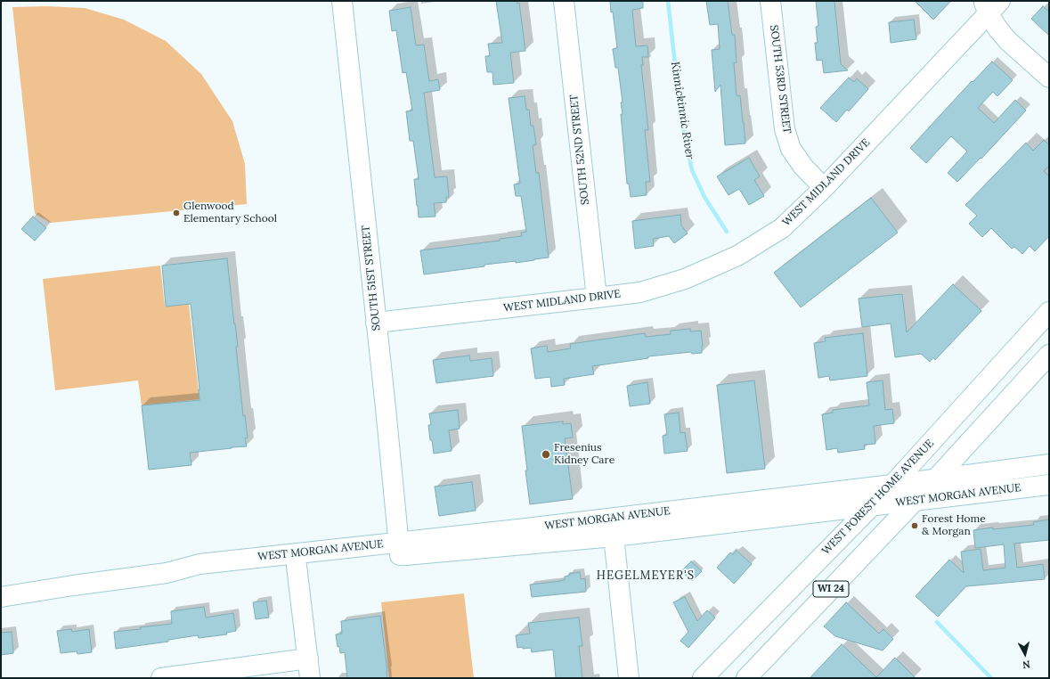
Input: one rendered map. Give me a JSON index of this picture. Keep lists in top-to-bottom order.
{
  "streets": {
    "street": [
      "SOUTH 53RD STREET",
      "SOUTH 52ND STREET",
      "WEST MIDLAND DRIVE",
      "SOUTH 51ST STREET",
      "WEST MORGAN AVENUE",
      "WEST FOREST HOME AVENUE",
      "WI 24"
    ]
  },
  "crossings": [
    ["SOUTH 53RD STREET", "WEST MIDLAND DRIVE"],
    ["SOUTH 52ND STREET", "WEST MIDLAND DRIVE"],
    ["WEST MIDLAND DRIVE", "SOUTH 51ST STREET"],
    ["SOUTH 51ST STREET", "WEST MORGAN AVENUE"],
    ["WEST MORGAN AVENUE", "WEST FOREST HOME AVENUE"],
    ["WEST MORGAN AVENUE", "WI 24"]
  ],
  "districts": ["HEGELMEYER'S"],
  "water": ["Kinnickinnic River"],
  "places": ["Glenwood Elementary School", "Fresenius Kidney Care", "Forest Home & Morgan"],
  "north": "bottom"
}
